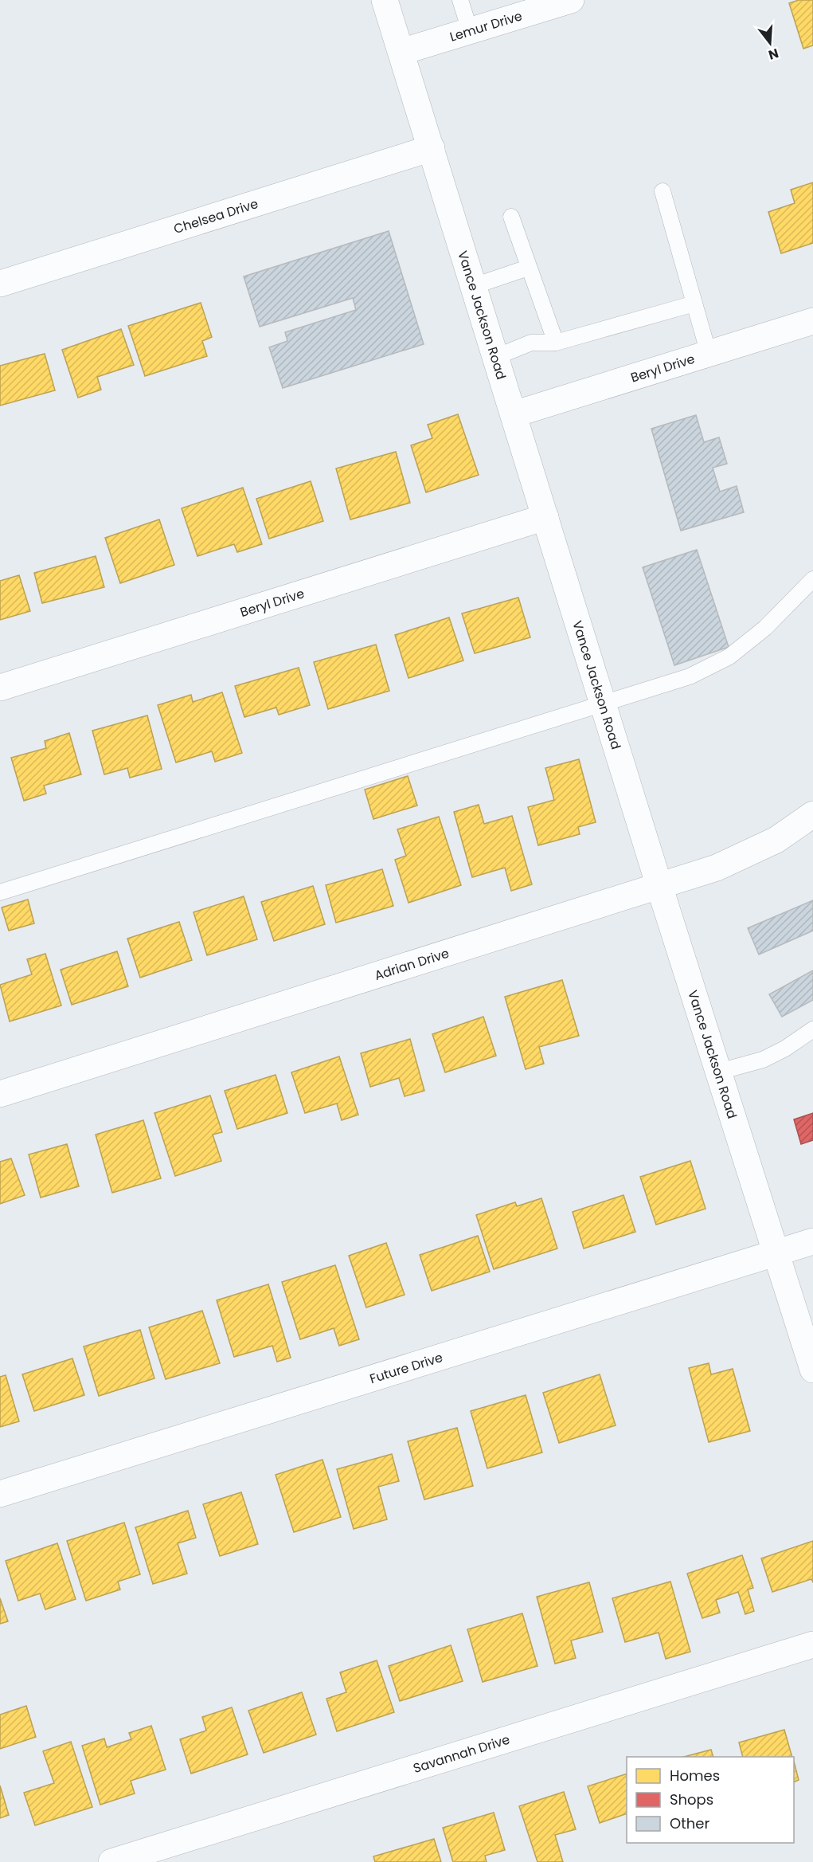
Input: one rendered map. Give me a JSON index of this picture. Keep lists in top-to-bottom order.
{
  "streets": {
    "street": [
      "Lemur Drive",
      "Chelsea Drive",
      "Vance Jackson Road",
      "Beryl Drive",
      "Adrian Drive",
      "Future Drive",
      "Savannah Drive"
    ]
  },
  "crossings": [
    ["Lemur Drive", "Vance Jackson Road"],
    ["Chelsea Drive", "Vance Jackson Road"],
    ["Vance Jackson Road", "Beryl Drive"],
    ["Vance Jackson Road", "Adrian Drive"],
    ["Vance Jackson Road", "Future Drive"]
  ],
  "legend": ["Homes", "Shops", "Other"],
  "north": "bottom"
}
